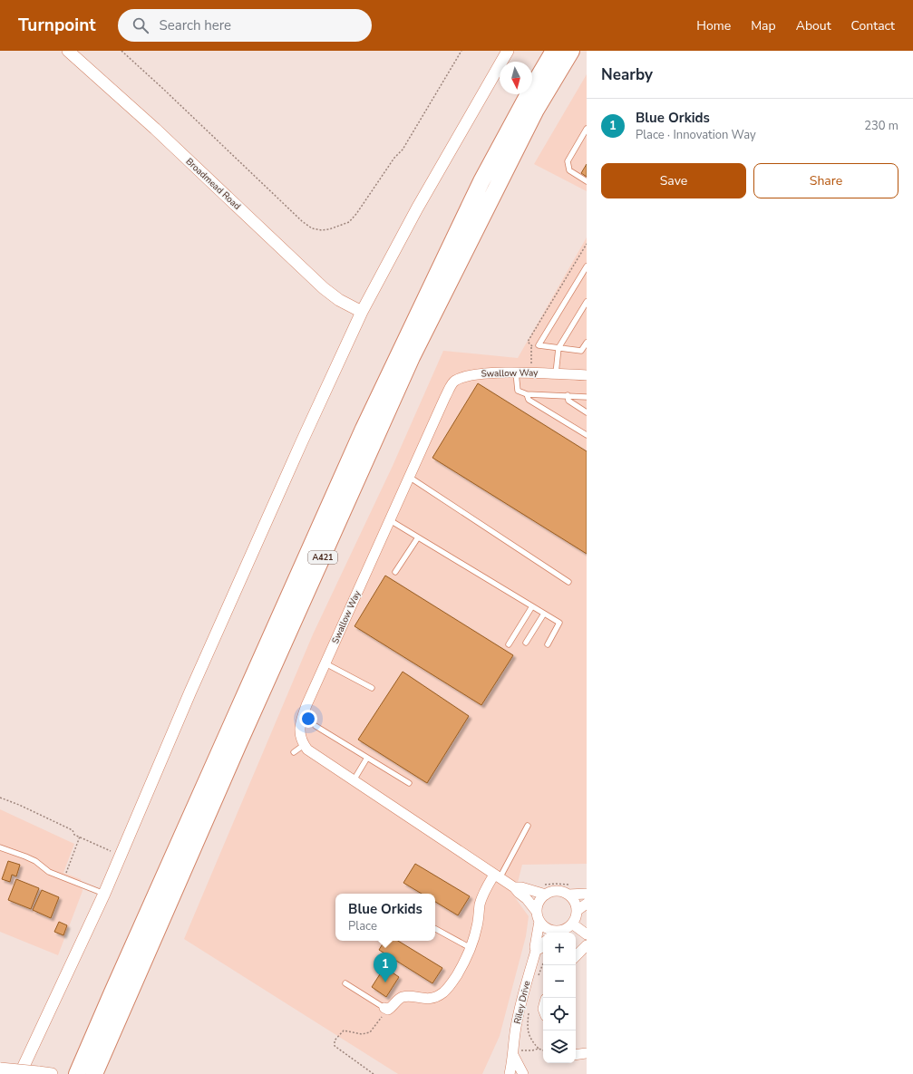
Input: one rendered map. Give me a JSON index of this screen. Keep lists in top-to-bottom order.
{
  "streets": {
    "highway": ["A421"],
    "street": ["Broadmead Road", "Swallow Way", "Riley Drive"]
  },
  "north": "bottom",
  "page": {
    "header": "Turnpoint",
    "search": "Search here",
    "nav": [
      "Home",
      "Map",
      "About",
      "Contact"
    ],
    "heading": "Nearby",
    "list": [
      {
        "mark": "1",
        "name": "Blue Orkids",
        "note": "Place · Innovation Way",
        "value": "230 m"
      }
    ],
    "buttons": ["Save", "Share"],
    "popup": ["Blue Orkids", "Place"],
    "map_buttons": ["+", "−"],
    "pins": "1"
  }
}
